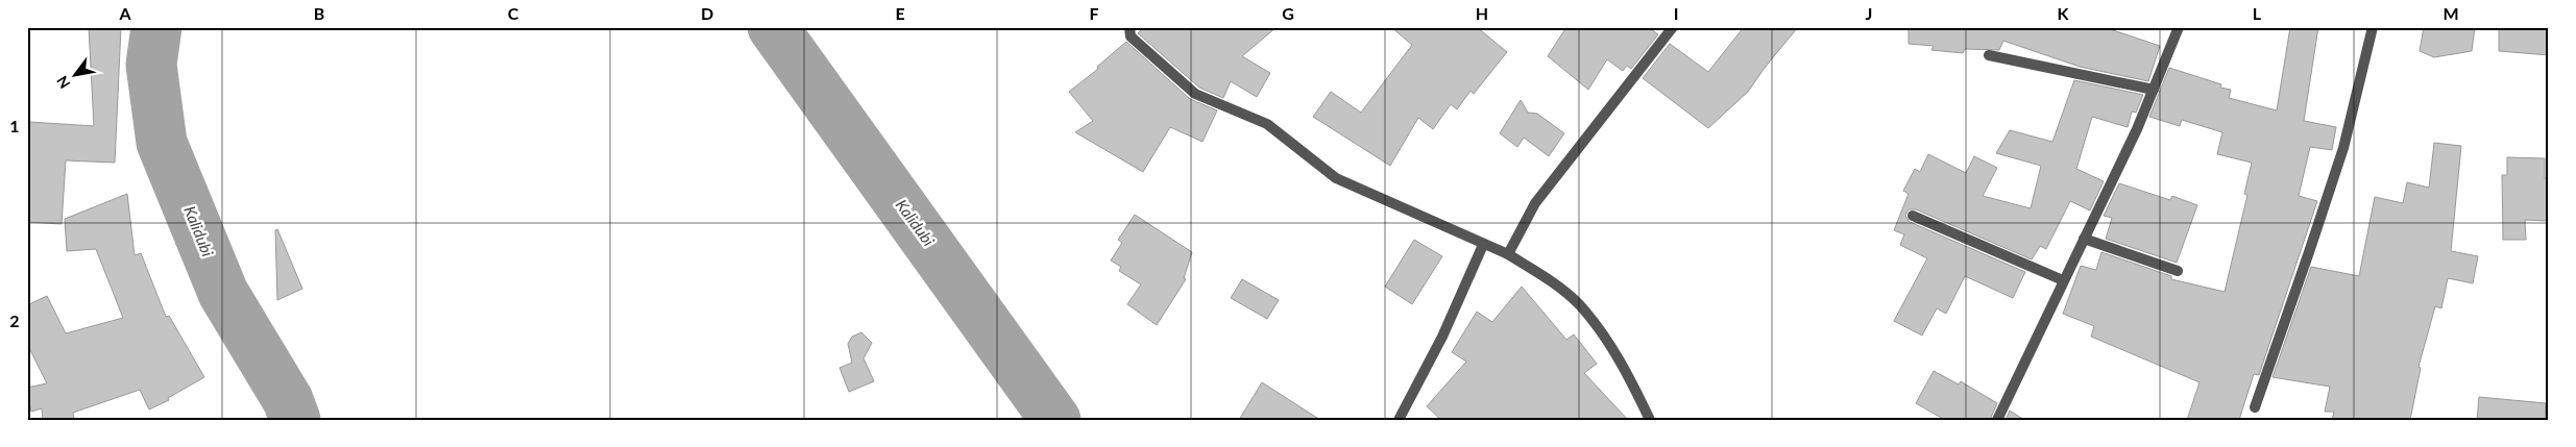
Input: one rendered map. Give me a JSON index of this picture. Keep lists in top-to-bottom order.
{
  "water": ["Kalidubi"],
  "north": "bottom left",
  "grid": {
    "columns": [
      "A",
      "B",
      "C",
      "D",
      "E",
      "F",
      "G",
      "H",
      "I",
      "J",
      "K",
      "L",
      "M"
    ],
    "rows": ["1", "2"]
  }
}
